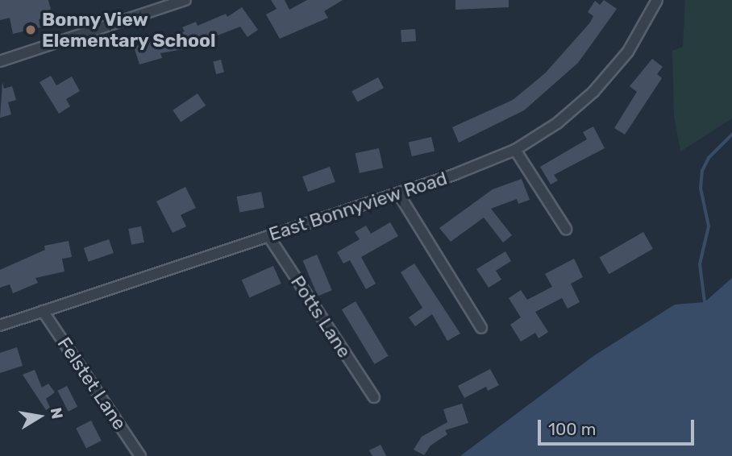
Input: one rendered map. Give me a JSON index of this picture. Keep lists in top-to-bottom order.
{
  "streets": {
    "street": ["East Bonnyview Road", "Potts Lane", "Felstet Lane"]
  },
  "crossings": [
    ["East Bonnyview Road", "Potts Lane"],
    ["East Bonnyview Road", "Felstet Lane"]
  ],
  "places": ["Bonny View Elementary School"],
  "scale_bar": "100 m",
  "north": "right"
}
